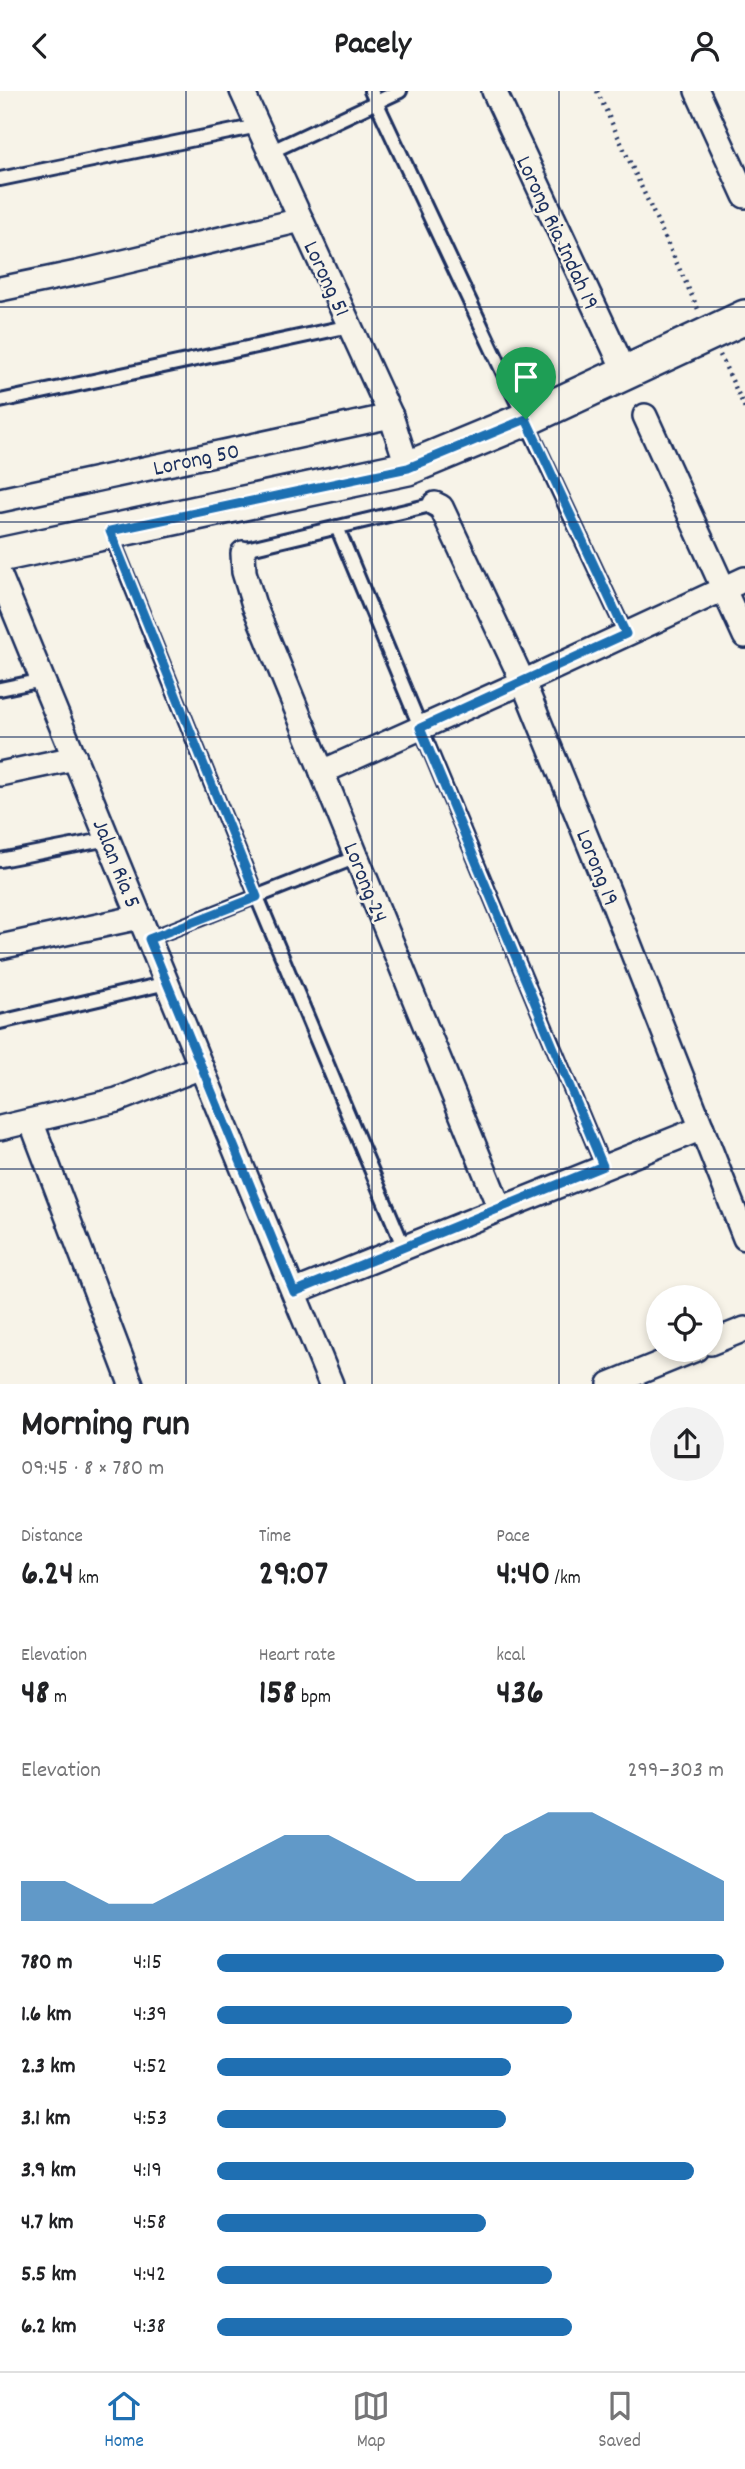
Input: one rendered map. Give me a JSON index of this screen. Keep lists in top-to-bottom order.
{
  "streets": {
    "street": [
      "Lorong Ria Indah 19",
      "Lorong 51",
      "Lorong 50",
      "Jalan Ria 5",
      "Lorong 19",
      "Lorong 24"
    ]
  },
  "crossings": [
    ["Lorong 51", "Lorong 50"]
  ],
  "page": {
    "header": "Pacely",
    "heading": ["Morning run", "09:45 · 8 × 780 m"],
    "stats": [
      ["Distance", "6.24 km"],
      ["Time", "29:07"],
      ["Pace", "4:40 /km"],
      ["Elevation", "48 m"],
      ["Heart rate", "158 bpm"],
      ["kcal", "436"]
    ],
    "chart": ["Elevation", "299–303 m"],
    "list": [
      {
        "name": "780 m",
        "note": "4:15"
      },
      {
        "name": "1.6 km",
        "note": "4:39"
      },
      {
        "name": "2.3 km",
        "note": "4:52"
      },
      {
        "name": "3.1 km",
        "note": "4:53"
      },
      {
        "name": "3.9 km",
        "note": "4:19"
      },
      {
        "name": "4.7 km",
        "note": "4:58"
      },
      {
        "name": "5.5 km",
        "note": "4:42"
      },
      {
        "name": "6.2 km",
        "note": "4:38"
      }
    ],
    "tabs": ["Home", "Map", "Saved"]
  }
}
